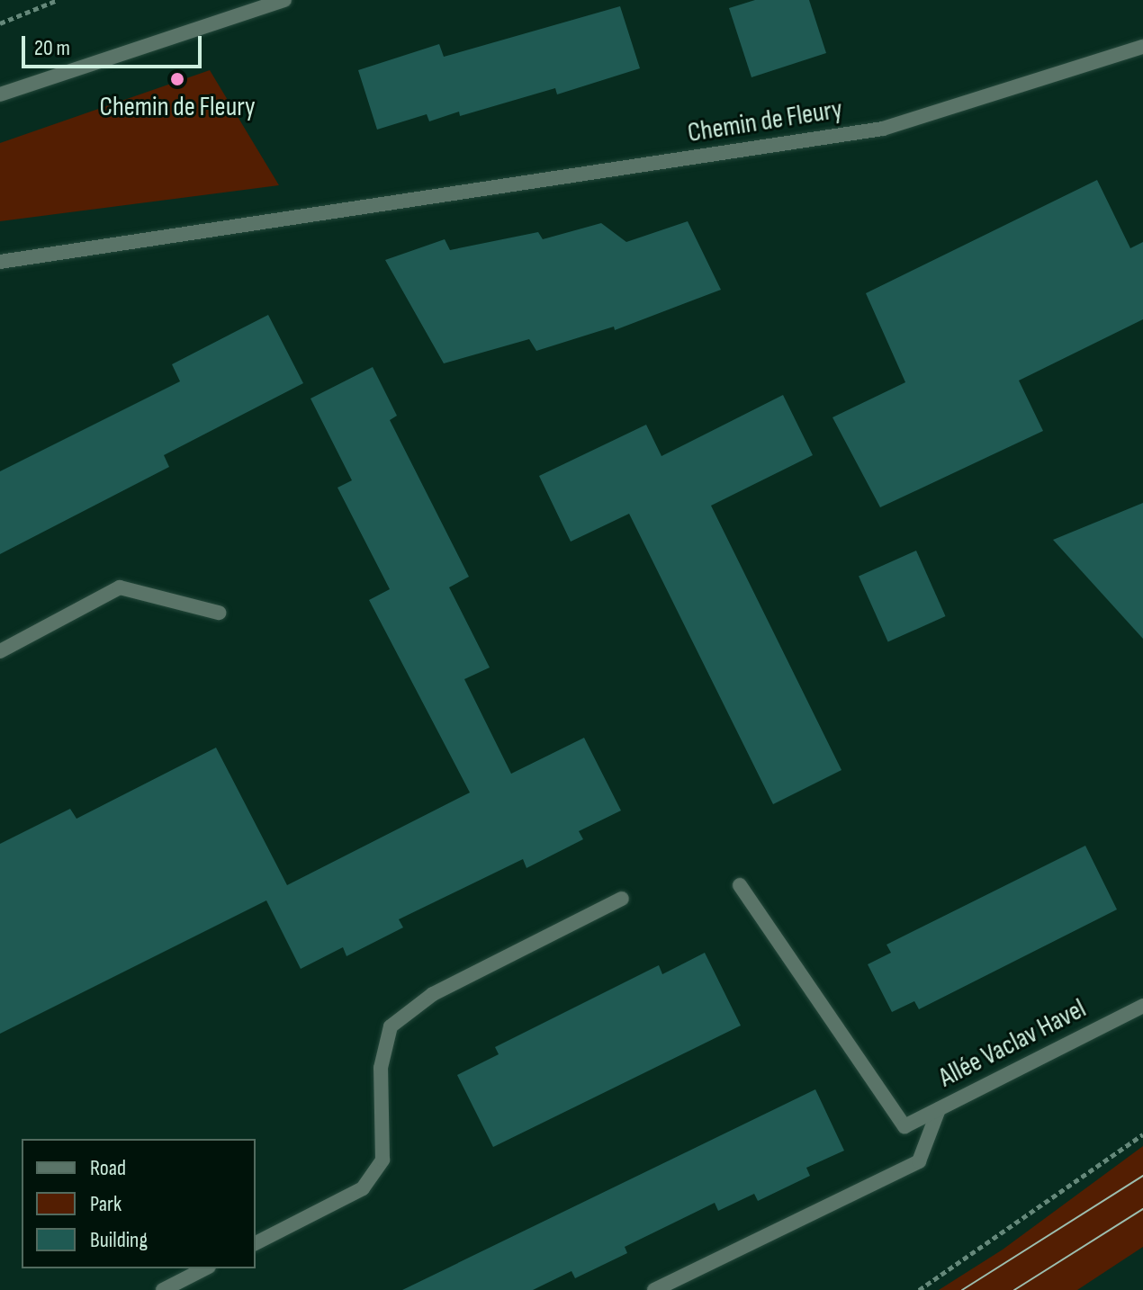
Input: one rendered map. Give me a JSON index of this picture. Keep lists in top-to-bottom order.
{
  "streets": {
    "street": ["Chemin de Fleury", "Allée Vaclav Havel"]
  },
  "places": ["Chemin de Fleury"],
  "legend": ["Road", "Park", "Building"],
  "scale_bar": "20 m"
}
